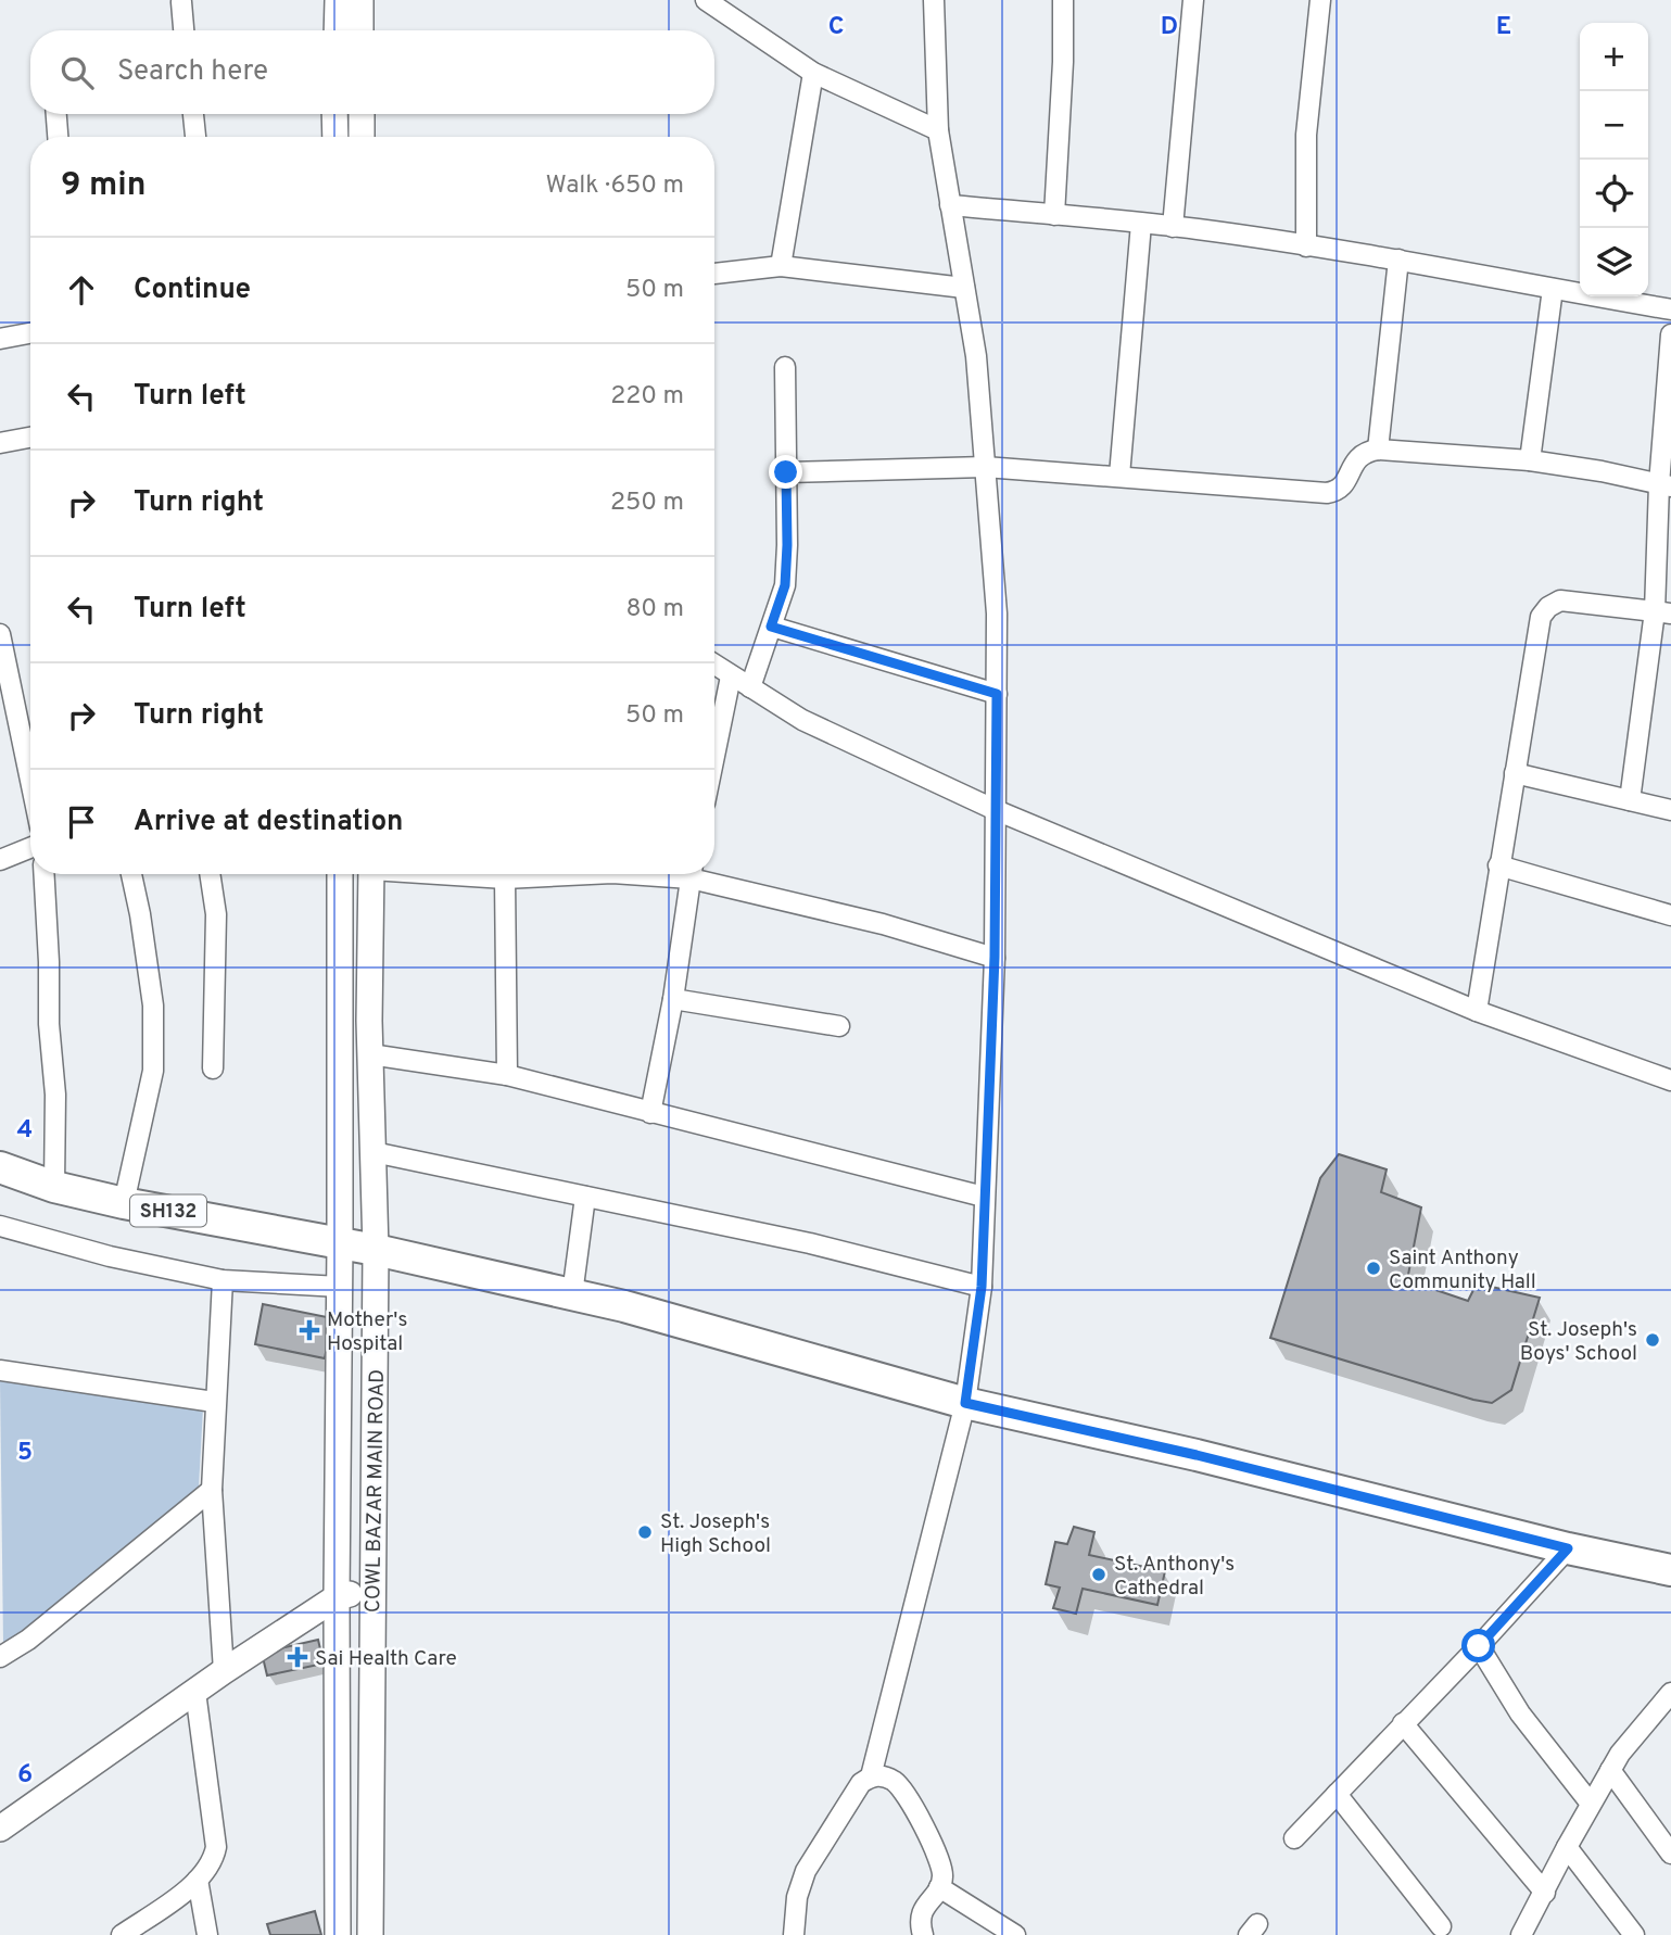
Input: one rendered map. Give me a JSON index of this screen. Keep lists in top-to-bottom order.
{
  "streets": {
    "main road": ["SH132"],
    "street": ["COWL BAZAR MAIN ROAD"]
  },
  "crossings": [
    ["SH132", "COWL BAZAR MAIN ROAD"]
  ],
  "places": {
    "other": [
      "Saint Anthony Community Hall",
      "St. Joseph's Boys' School",
      "St. Joseph's High School",
      "St. Anthony's Cathedral"
    ],
    "health": ["Mother's Hospital", "Sai Health Care"]
  },
  "page": {
    "map_buttons": ["+", "−"],
    "search": "Search here",
    "heading": ["9 min", "Walk · 650 m"],
    "list": [
      ["Continue", "50 m"],
      ["Turn left", "220 m"],
      ["Turn right", "250 m"],
      ["Turn left", "80 m"],
      ["Turn right", "50 m"],
      "Arrive at destination"
    ]
  },
  "grid": {
    "columns": ["C", "D", "E"],
    "rows": ["4", "5", "6"]
  }
}
